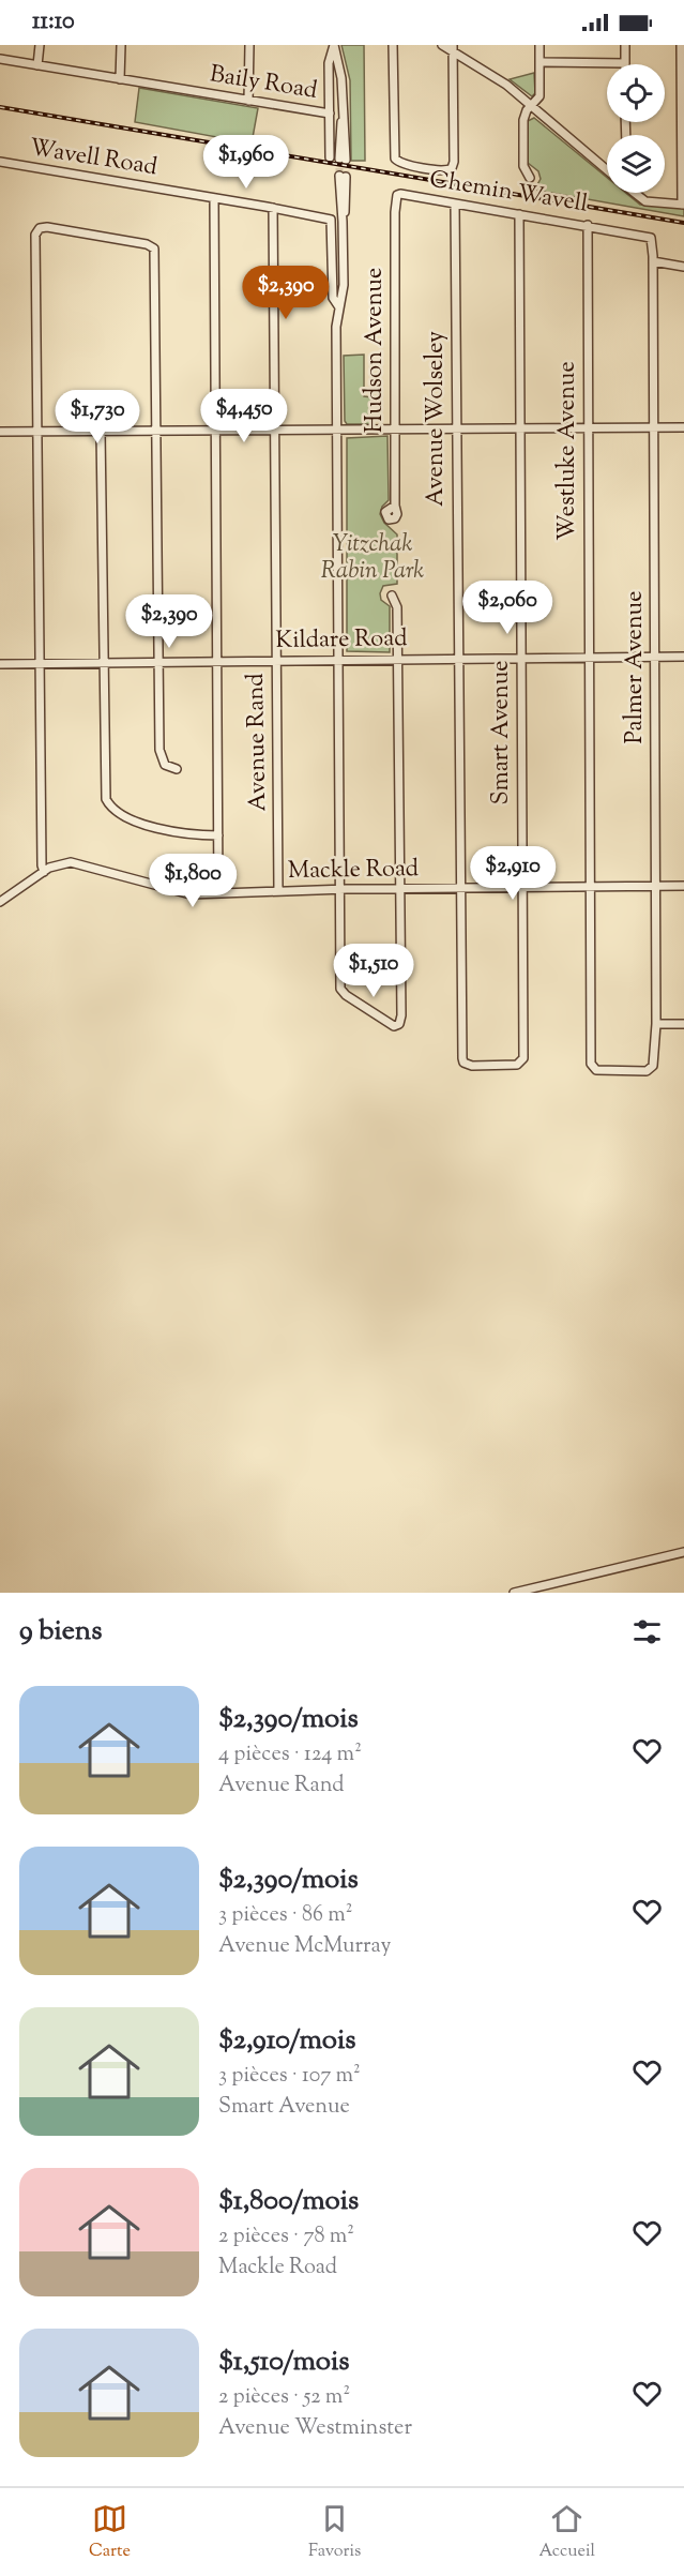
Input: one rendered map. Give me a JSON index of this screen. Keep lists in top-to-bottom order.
{
  "streets": {
    "street": [
      "Baily Road",
      "Wavell Road",
      "Chemin Wavell",
      "Hudson Avenue",
      "Avenue Wolseley",
      "Westluke Avenue",
      "Kildare Road",
      "Palmer Avenue",
      "Smart Avenue",
      "Avenue Rand",
      "Mackle Road"
    ]
  },
  "crossings": [
    ["Wavell Road", "Avenue Rand"],
    ["Chemin Wavell", "Hudson Avenue"],
    ["Chemin Wavell", "Avenue Wolseley"],
    ["Chemin Wavell", "Westluke Avenue"],
    ["Chemin Wavell", "Palmer Avenue"],
    ["Chemin Wavell", "Smart Avenue"],
    ["Avenue Wolseley", "Kildare Road"],
    ["Avenue Wolseley", "Smart Avenue"],
    ["Avenue Wolseley", "Mackle Road"],
    ["Westluke Avenue", "Kildare Road"],
    ["Westluke Avenue", "Palmer Avenue"],
    ["Westluke Avenue", "Mackle Road"],
    ["Kildare Road", "Palmer Avenue"],
    ["Kildare Road", "Smart Avenue"],
    ["Kildare Road", "Avenue Rand"],
    ["Palmer Avenue", "Mackle Road"],
    ["Smart Avenue", "Mackle Road"],
    ["Avenue Rand", "Mackle Road"]
  ],
  "parks": ["Yitzchak Rabin Park"],
  "page": {
    "status": "11:10",
    "price": [
      "$1,960",
      "$2,390",
      "$4,450",
      "$1,730",
      "$2,060",
      "$2,390",
      "$2,910",
      "$1,800",
      "$1,510"
    ],
    "heading": "9 biens",
    "list": [
      {
        "name": "$2,390/mois",
        "note": "4 pièces · 124 m² · Avenue Rand"
      },
      {
        "name": "$2,390/mois",
        "note": "3 pièces · 86 m² · Avenue McMurray"
      },
      {
        "name": "$2,910/mois",
        "note": "3 pièces · 107 m² · Smart Avenue"
      },
      {
        "name": "$1,800/mois",
        "note": "2 pièces · 78 m² · Mackle Road"
      },
      {
        "name": "$1,510/mois",
        "note": "2 pièces · 52 m² · Avenue Westminster"
      }
    ],
    "tabs": ["Carte", "Favoris", "Accueil"]
  }
}
